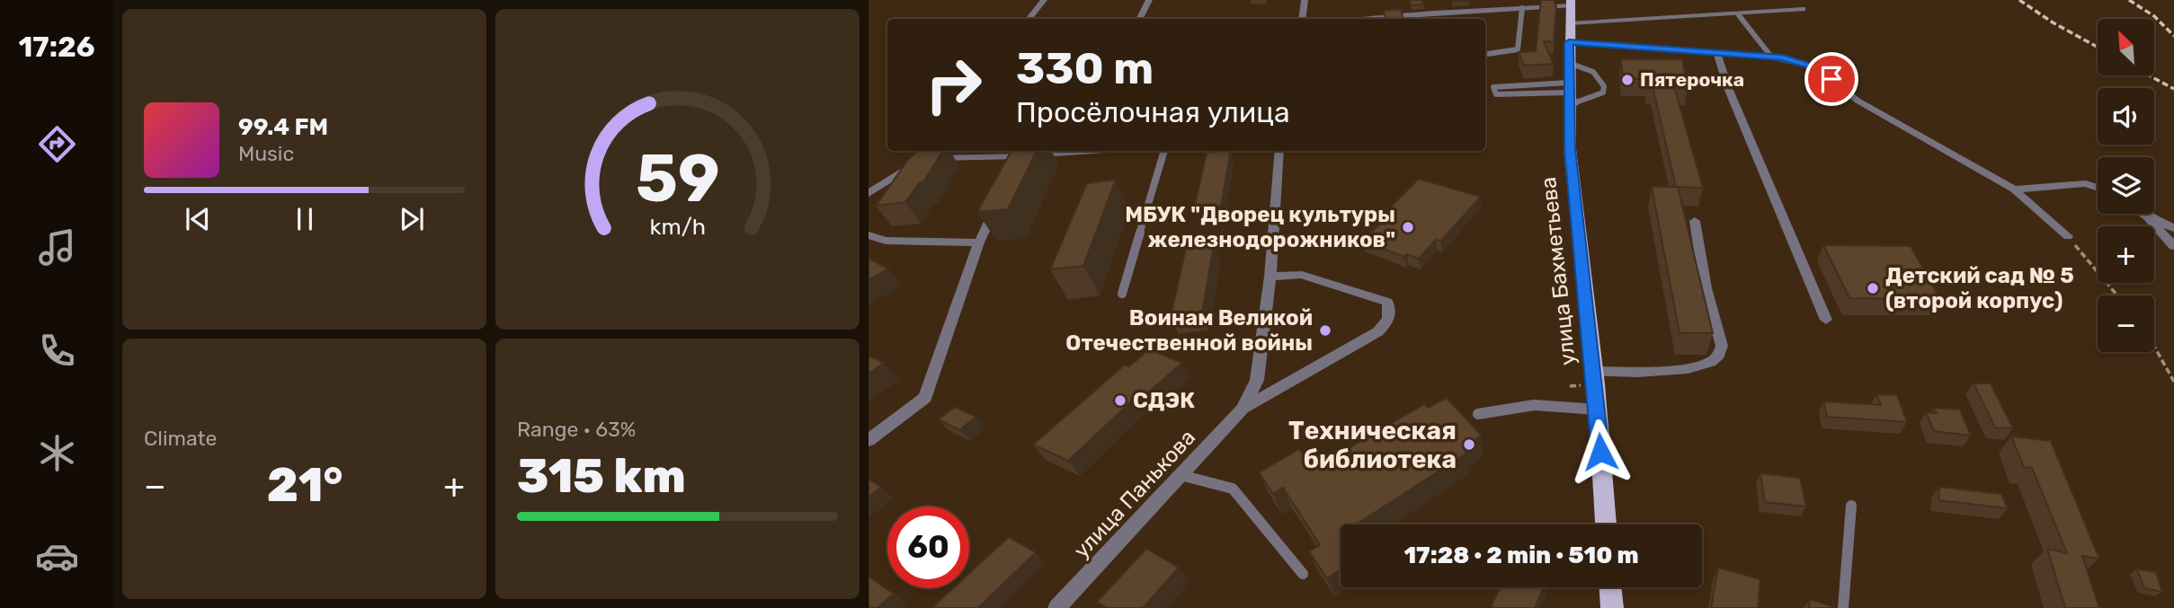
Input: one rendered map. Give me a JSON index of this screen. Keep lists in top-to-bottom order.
{
  "streets": {
    "main road": ["улица Бахметьева"],
    "street": ["улица Панькова"]
  },
  "places": [
    "Пятерочка",
    "МБУК \"Дворец культуры железнодорожников\"",
    "Детский сад № 5 (второй корпус)",
    "Воинам Великой Отечественной войны",
    "СДЭК",
    "Техническая библиотека"
  ],
  "north": "top left",
  "page": {
    "tabs": "17:26",
    "map_buttons": ["+", "−"],
    "turn": ["330 m", "Просёлочная улица"],
    "song": ["99.4 FM", "Music"],
    "tile": [
      "Climate",
      ["Range · 63%", "315 km"]
    ],
    "heat": ["−", "21°", "+"],
    "limit": "60",
    "trip": "17:28 · 2 min · 510 m",
    "gauge": ["59", "km/h"]
  }
}
